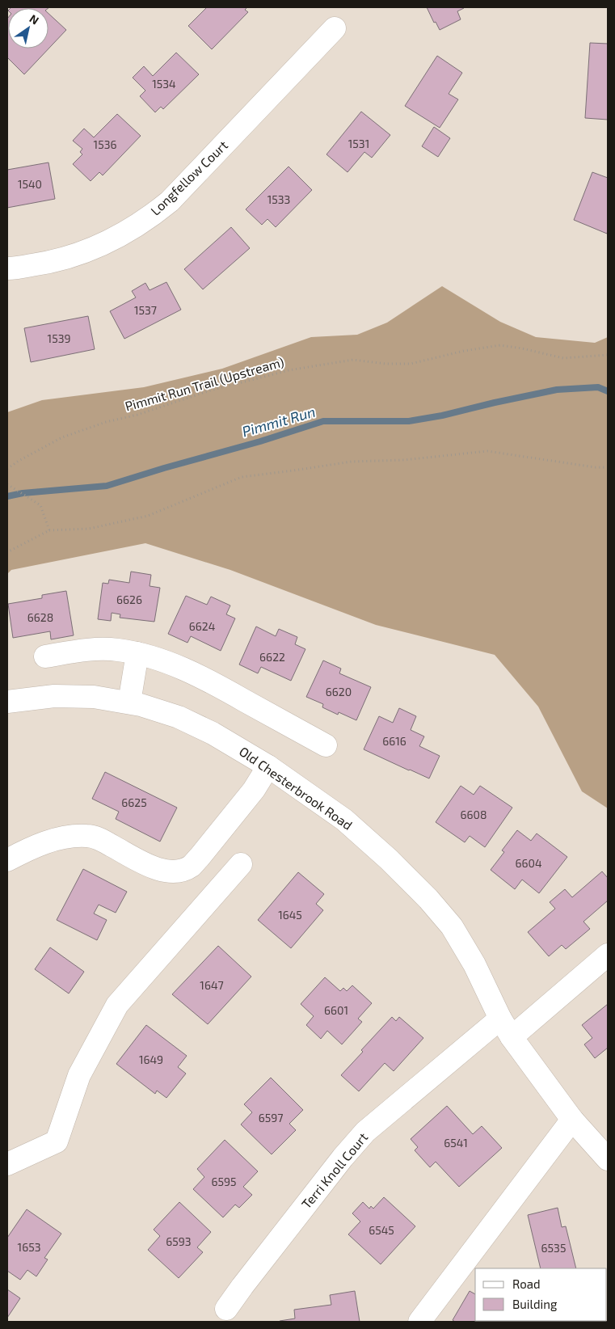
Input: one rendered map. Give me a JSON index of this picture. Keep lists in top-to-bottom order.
{
  "streets": {
    "street": ["Longfellow Court", "Old Chesterbrook Road", "Terri Knoll Court"],
    "path": ["Pimmit Run Trail (Upstream)"]
  },
  "crossings": [
    ["Old Chesterbrook Road", "Terri Knoll Court"]
  ],
  "water": ["Pimmit Run"],
  "house_numbers": [
    "1534",
    "1531",
    "1536",
    "1540",
    "1533",
    "1537",
    "1539",
    "6626",
    "6628",
    "6624",
    "6622",
    "6620",
    "6616",
    "6625",
    "6608",
    "6604",
    "1645",
    "1647",
    "6601",
    "1649",
    "6597",
    "6541",
    "6595",
    "6545",
    "6593",
    "1653",
    "6535"
  ],
  "legend": ["Road", "Building"],
  "north": "top right"
}
